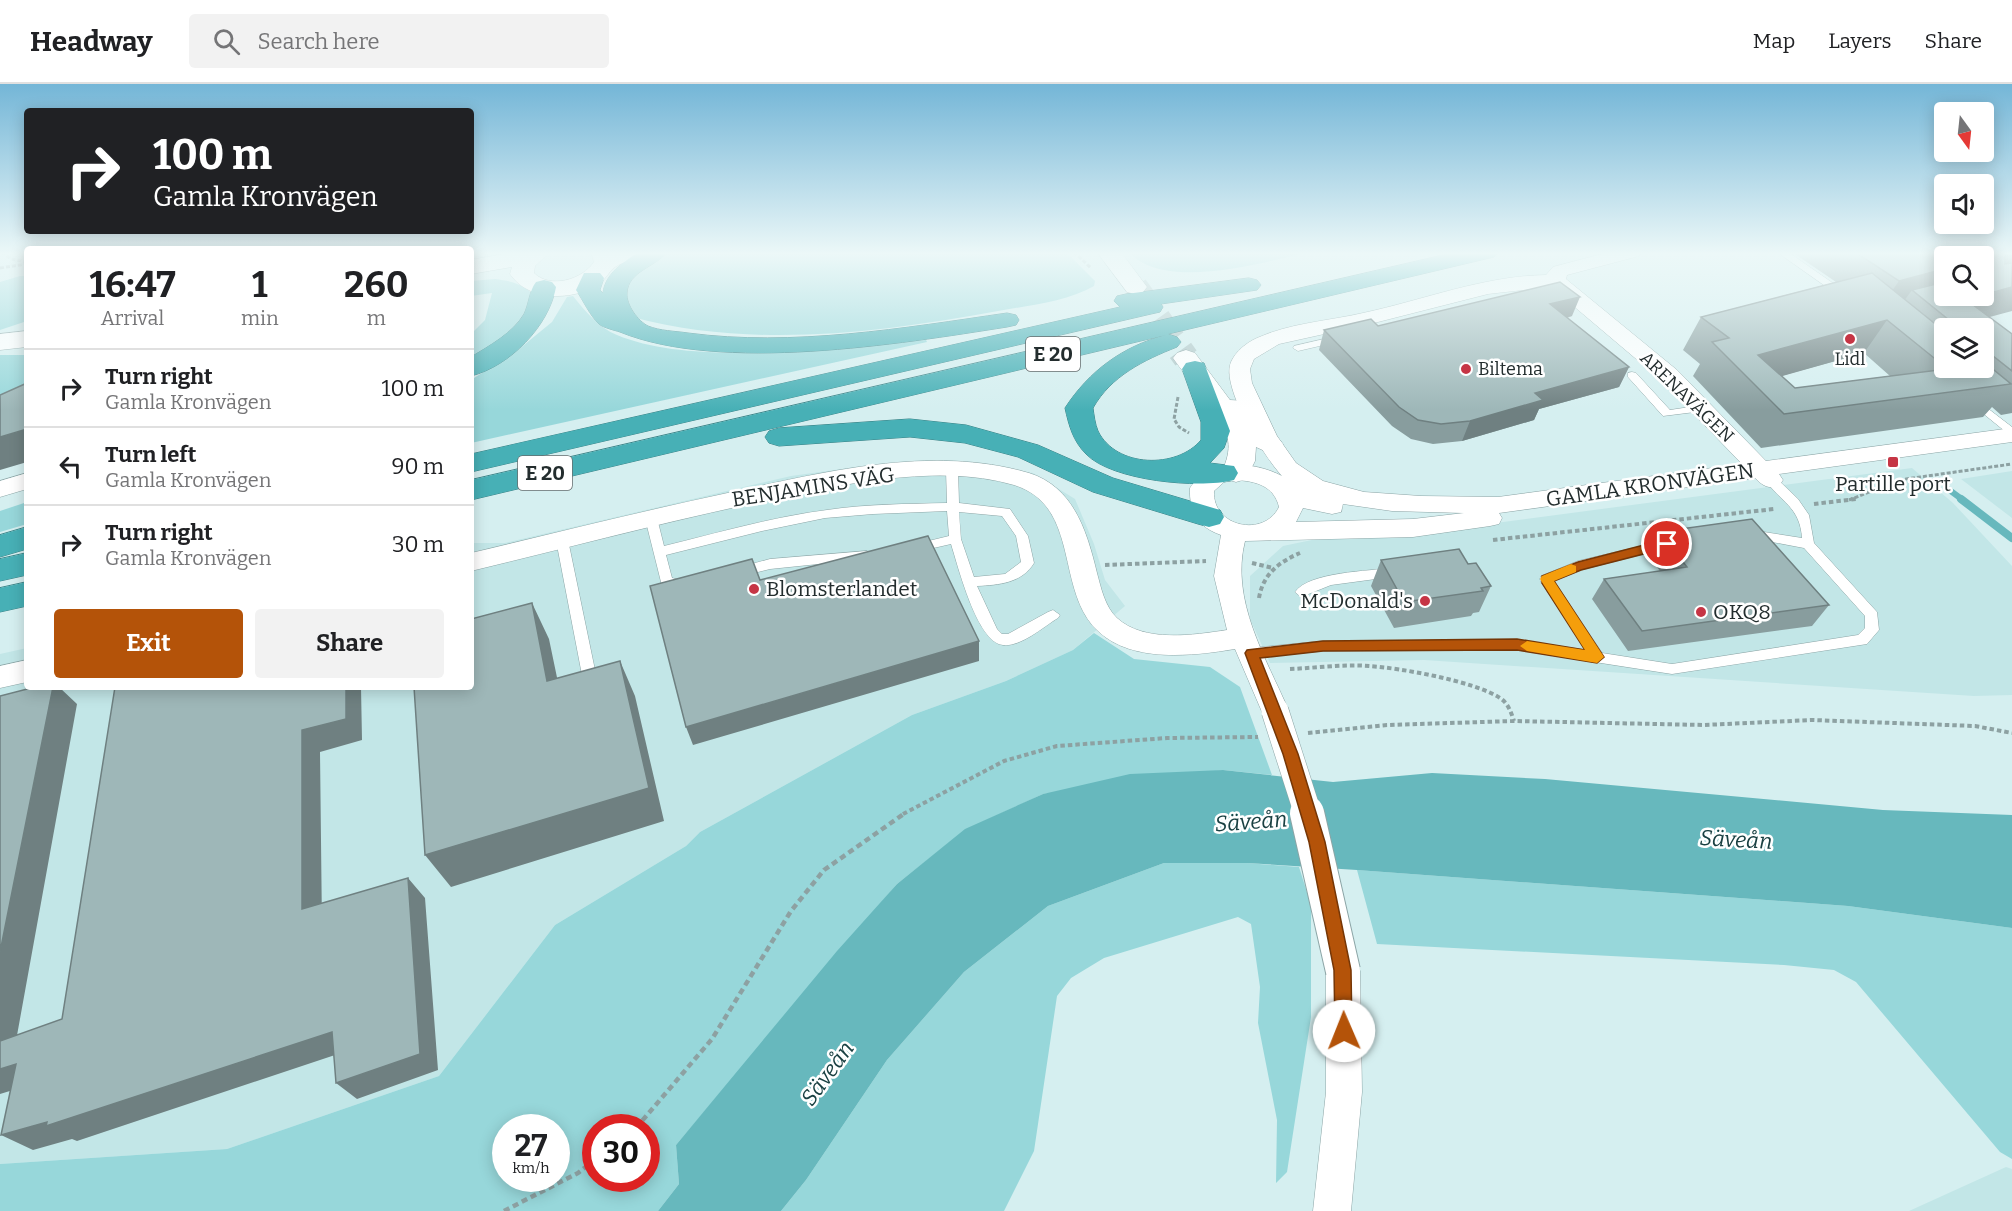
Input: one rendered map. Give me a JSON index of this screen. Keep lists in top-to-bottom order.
{
  "streets": {
    "highway": ["E 20"],
    "street": ["ARENAVÄGEN", "GAMLA KRONVÄGEN", "BENJAMINS VÄG"]
  },
  "crossings": [
    ["ARENAVÄGEN", "GAMLA KRONVÄGEN"]
  ],
  "water": ["Säveån"],
  "places": {
    "other": [
      "Lidl",
      "Biltema",
      "Blomsterlandet",
      "McDonald's",
      "OKQ8"
    ],
    "transit": ["Partille port"]
  },
  "north": "bottom",
  "page": {
    "header": "Headway",
    "search": "Search here",
    "nav": ["Map", "Layers", "Share"],
    "turn": ["100 m", "Gamla Kronvägen"],
    "eta": [
      "16:47",
      "Arrival",
      "1",
      "min",
      "260",
      "m"
    ],
    "list": [
      {
        "name": "Turn right",
        "note": "Gamla Kronvägen",
        "value": "100 m"
      },
      {
        "name": "Turn left",
        "note": "Gamla Kronvägen",
        "value": "90 m"
      },
      {
        "name": "Turn right",
        "note": "Gamla Kronvägen",
        "value": "30 m"
      }
    ],
    "buttons": ["Exit", "Share"],
    "speed": "27 km/h",
    "limit": "30"
  }
}
